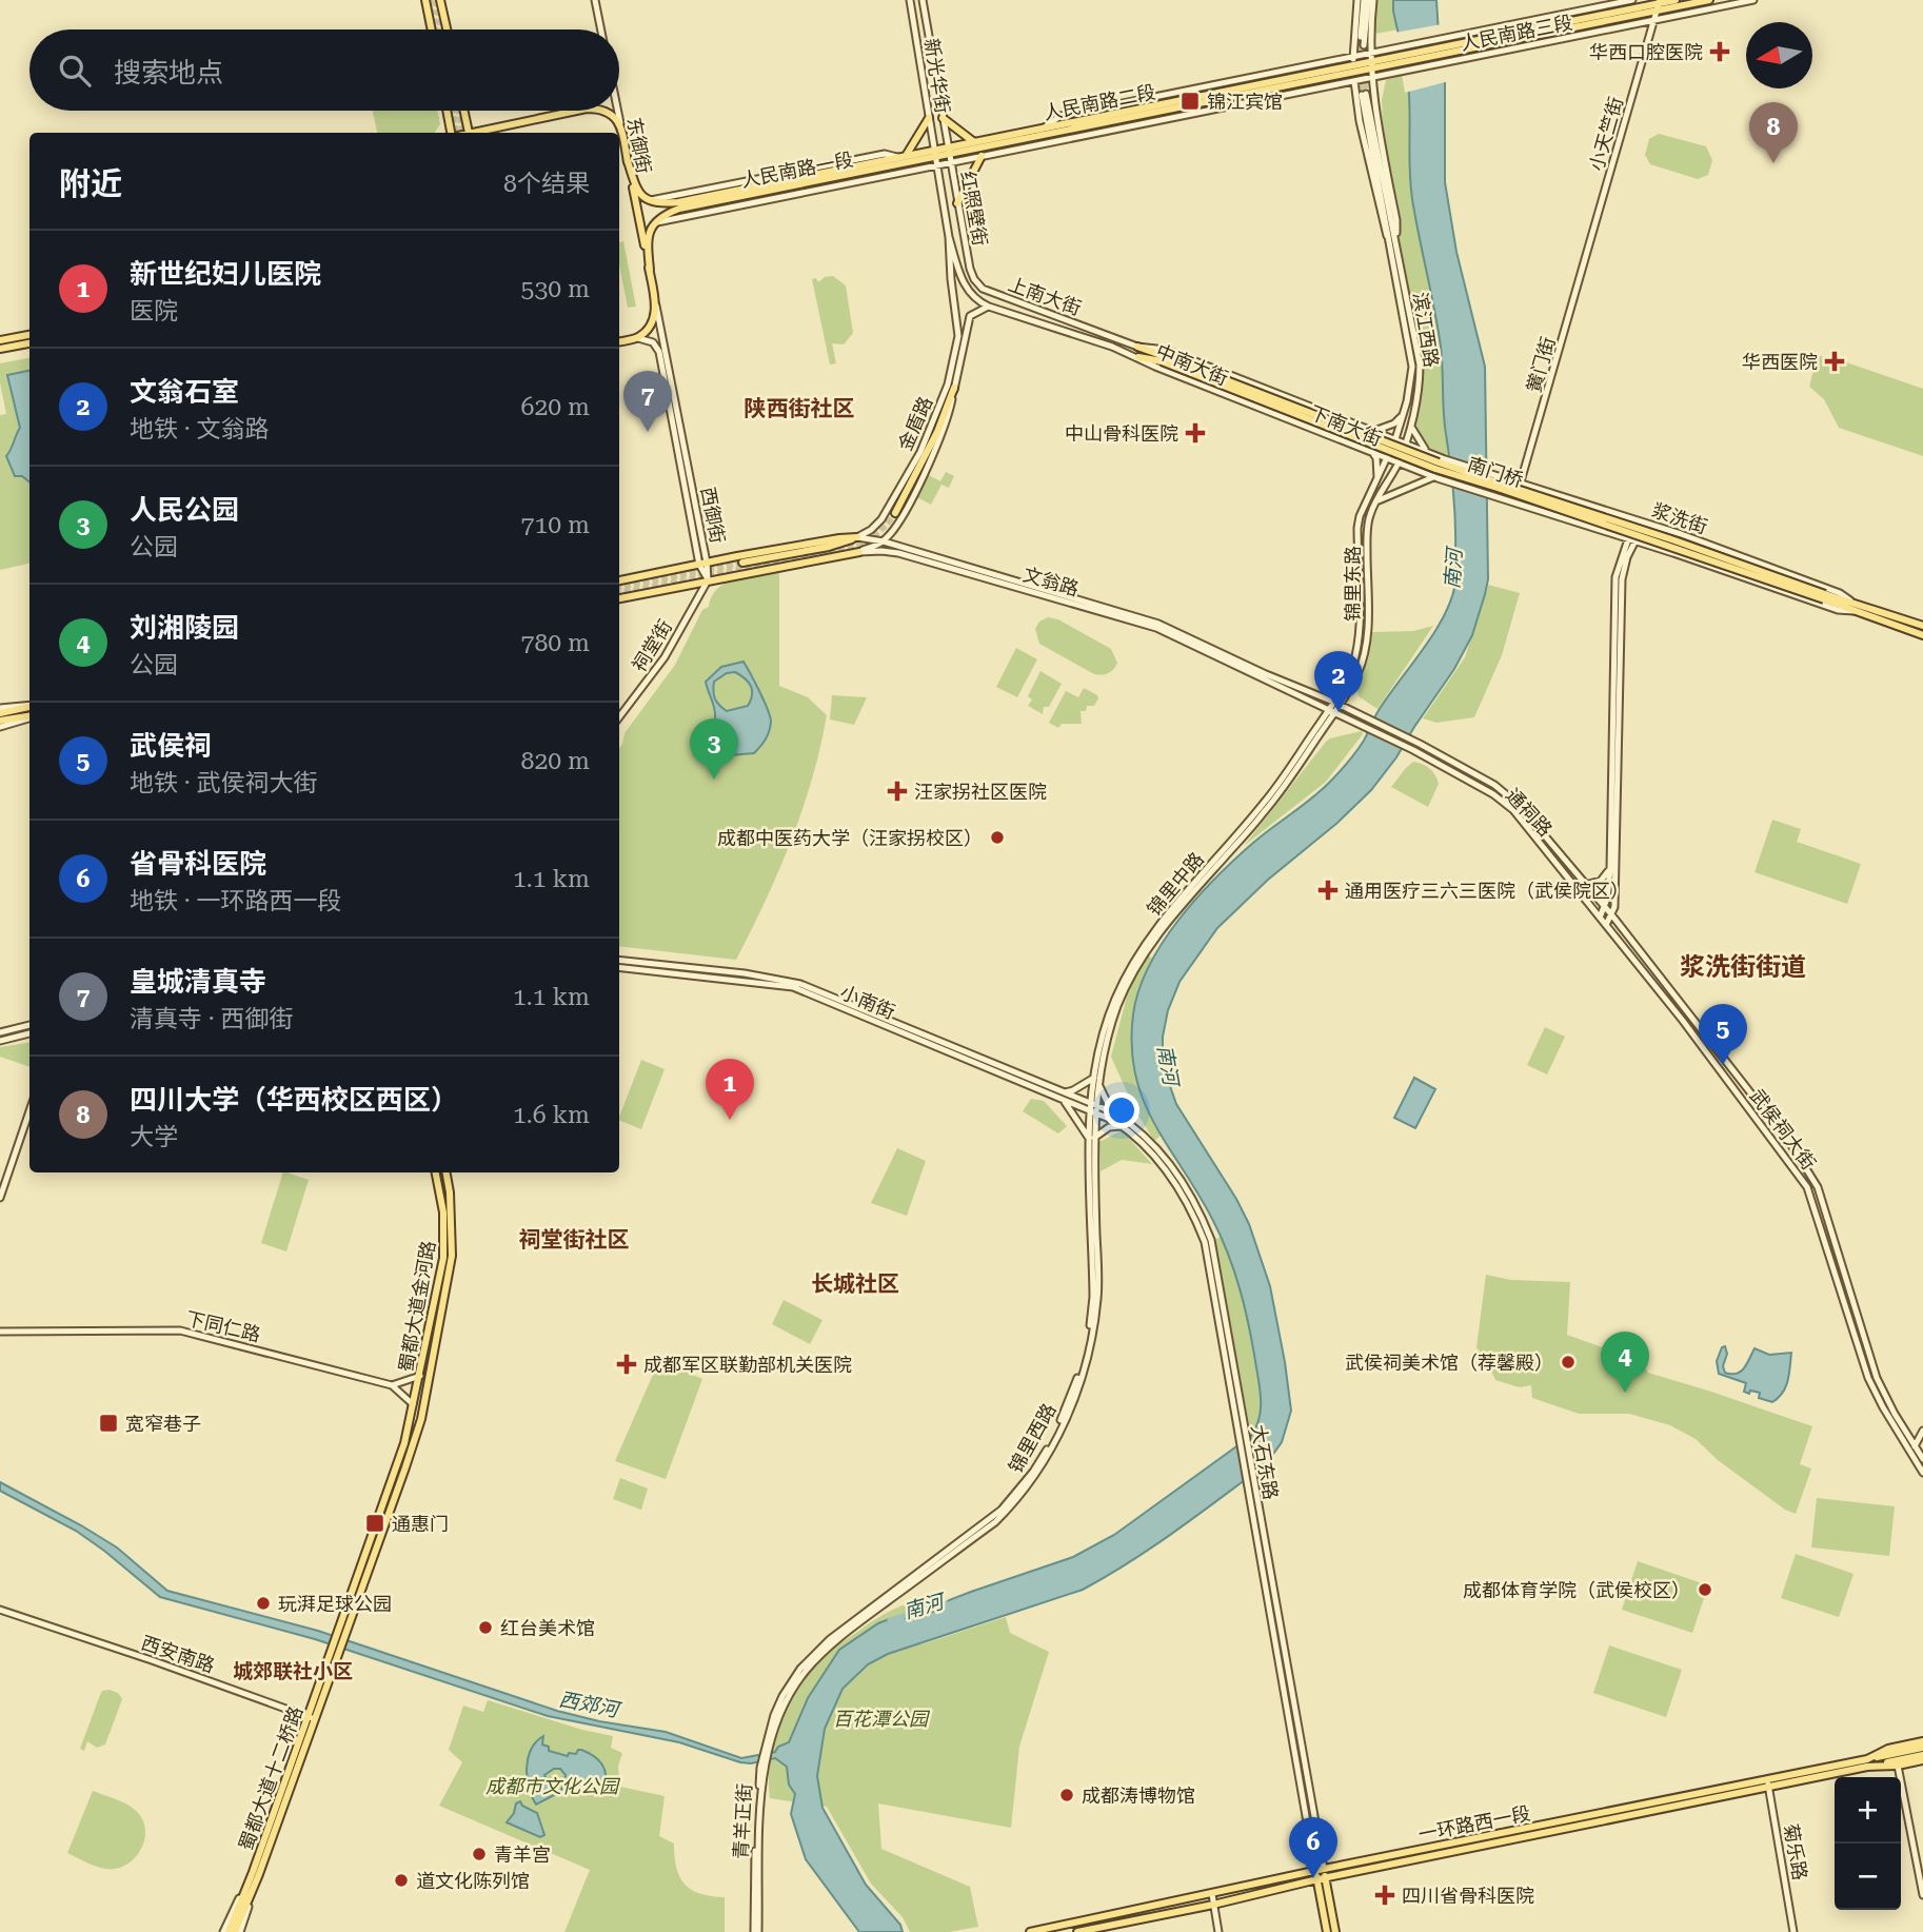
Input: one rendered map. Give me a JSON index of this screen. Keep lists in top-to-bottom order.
{
  "streets": {
    "main road": [
      "人民南路三段",
      "新光华街",
      "人民南路二段",
      "小天竺街",
      "东御街",
      "人民南路一段",
      "红照壁街",
      "上南大街",
      "滨江西路",
      "中南大街",
      "黉门街",
      "金盾路",
      "下南大街",
      "南门桥",
      "西御街",
      "浆洗街",
      "文翁路",
      "锦里东路",
      "祠堂街",
      "通祠路",
      "锦里中路",
      "小南街",
      "武侯祠大街",
      "蜀都大道金河路",
      "下同仁路",
      "锦里西路",
      "大石东路",
      "西安南路",
      "蜀都大道十二桥路",
      "青羊正街",
      "一环路西一段",
      "菊乐路"
    ]
  },
  "crossings": [
    ["人民南路三段", "人民南路二段"],
    ["人民南路三段", "小天竺街"],
    ["人民南路三段", "人民南路一段"],
    ["人民南路三段", "滨江西路"],
    ["新光华街", "人民南路二段"],
    ["新光华街", "人民南路一段"],
    ["新光华街", "红照壁街"],
    ["人民南路二段", "人民南路一段"],
    ["人民南路二段", "红照壁街"],
    ["人民南路二段", "滨江西路"],
    ["小天竺街", "黉门街"],
    ["东御街", "人民南路一段"],
    ["东御街", "西御街"],
    ["人民南路一段", "红照壁街"],
    ["红照壁街", "上南大街"],
    ["红照壁街", "金盾路"],
    ["上南大街", "中南大街"],
    ["上南大街", "金盾路"],
    ["滨江西路", "下南大街"],
    ["滨江西路", "锦里东路"],
    ["中南大街", "下南大街"],
    ["中南大街", "南门桥"],
    ["黉门街", "浆洗街"],
    ["金盾路", "文翁路"],
    ["下南大街", "南门桥"],
    ["下南大街", "锦里东路"],
    ["南门桥", "浆洗街"],
    ["西御街", "文翁路"],
    ["西御街", "祠堂街"],
    ["文翁路", "锦里东路"],
    ["文翁路", "祠堂街"],
    ["文翁路", "通祠路"],
    ["文翁路", "锦里中路"],
    ["锦里东路", "锦里中路"],
    ["通祠路", "武侯祠大街"],
    ["锦里中路", "小南街"],
    ["锦里中路", "锦里西路"],
    ["锦里中路", "大石东路"],
    ["小南街", "锦里西路"],
    ["小南街", "大石东路"],
    ["蜀都大道金河路", "下同仁路"],
    ["蜀都大道金河路", "蜀都大道十二桥路"],
    ["锦里西路", "大石东路"],
    ["锦里西路", "青羊正街"],
    ["大石东路", "一环路西一段"],
    ["西安南路", "蜀都大道十二桥路"],
    ["一环路西一段", "菊乐路"]
  ],
  "districts": [
    "陕西街社区",
    "浆洗街街道",
    "祠堂街社区",
    "长城社区",
    "城郊联社小区"
  ],
  "water": ["南河", "西郊河"],
  "parks": ["百花潭公园", "成都市文化公园"],
  "places": {
    "health": [
      "华西口腔医院",
      "华西医院",
      "中山骨科医院",
      "汪家拐社区医院",
      "通用医疗三六三医院（武侯院区）",
      "成都军区联勤部机关医院",
      "四川省骨科医院"
    ],
    "transit": ["锦江宾馆", "宽窄巷子", "通惠门"],
    "other": [
      "成都中医药大学（汪家拐校区）",
      "武侯祠美术馆（荐馨殿）",
      "成都体育学院（武侯校区）",
      "玩湃足球公园",
      "红台美术馆",
      "成都涛博物馆",
      "青羊宫",
      "道文化陈列馆"
    ]
  },
  "north": "left",
  "page": {
    "search": "搜索地点",
    "pins": [
      "8",
      "7",
      "2",
      "3",
      "5",
      "1",
      "4",
      "6"
    ],
    "heading": ["附近", "8个结果"],
    "list": [
      {
        "mark": "1",
        "name": "新世纪妇儿医院",
        "note": "医院",
        "value": "530 m"
      },
      {
        "mark": "2",
        "name": "文翁石室",
        "note": "地铁 · 文翁路",
        "value": "620 m"
      },
      {
        "mark": "3",
        "name": "人民公园",
        "note": "公园",
        "value": "710 m"
      },
      {
        "mark": "4",
        "name": "刘湘陵园",
        "note": "公园",
        "value": "780 m"
      },
      {
        "mark": "5",
        "name": "武侯祠",
        "note": "地铁 · 武侯祠大街",
        "value": "820 m"
      },
      {
        "mark": "6",
        "name": "省骨科医院",
        "note": "地铁 · 一环路西一段",
        "value": "1.1 km"
      },
      {
        "mark": "7",
        "name": "皇城清真寺",
        "note": "清真寺 · 西御街",
        "value": "1.1 km"
      },
      {
        "mark": "8",
        "name": "四川大学（华西校区西区）",
        "note": "大学",
        "value": "1.6 km"
      }
    ],
    "map_buttons": ["+", "−"]
  }
}
